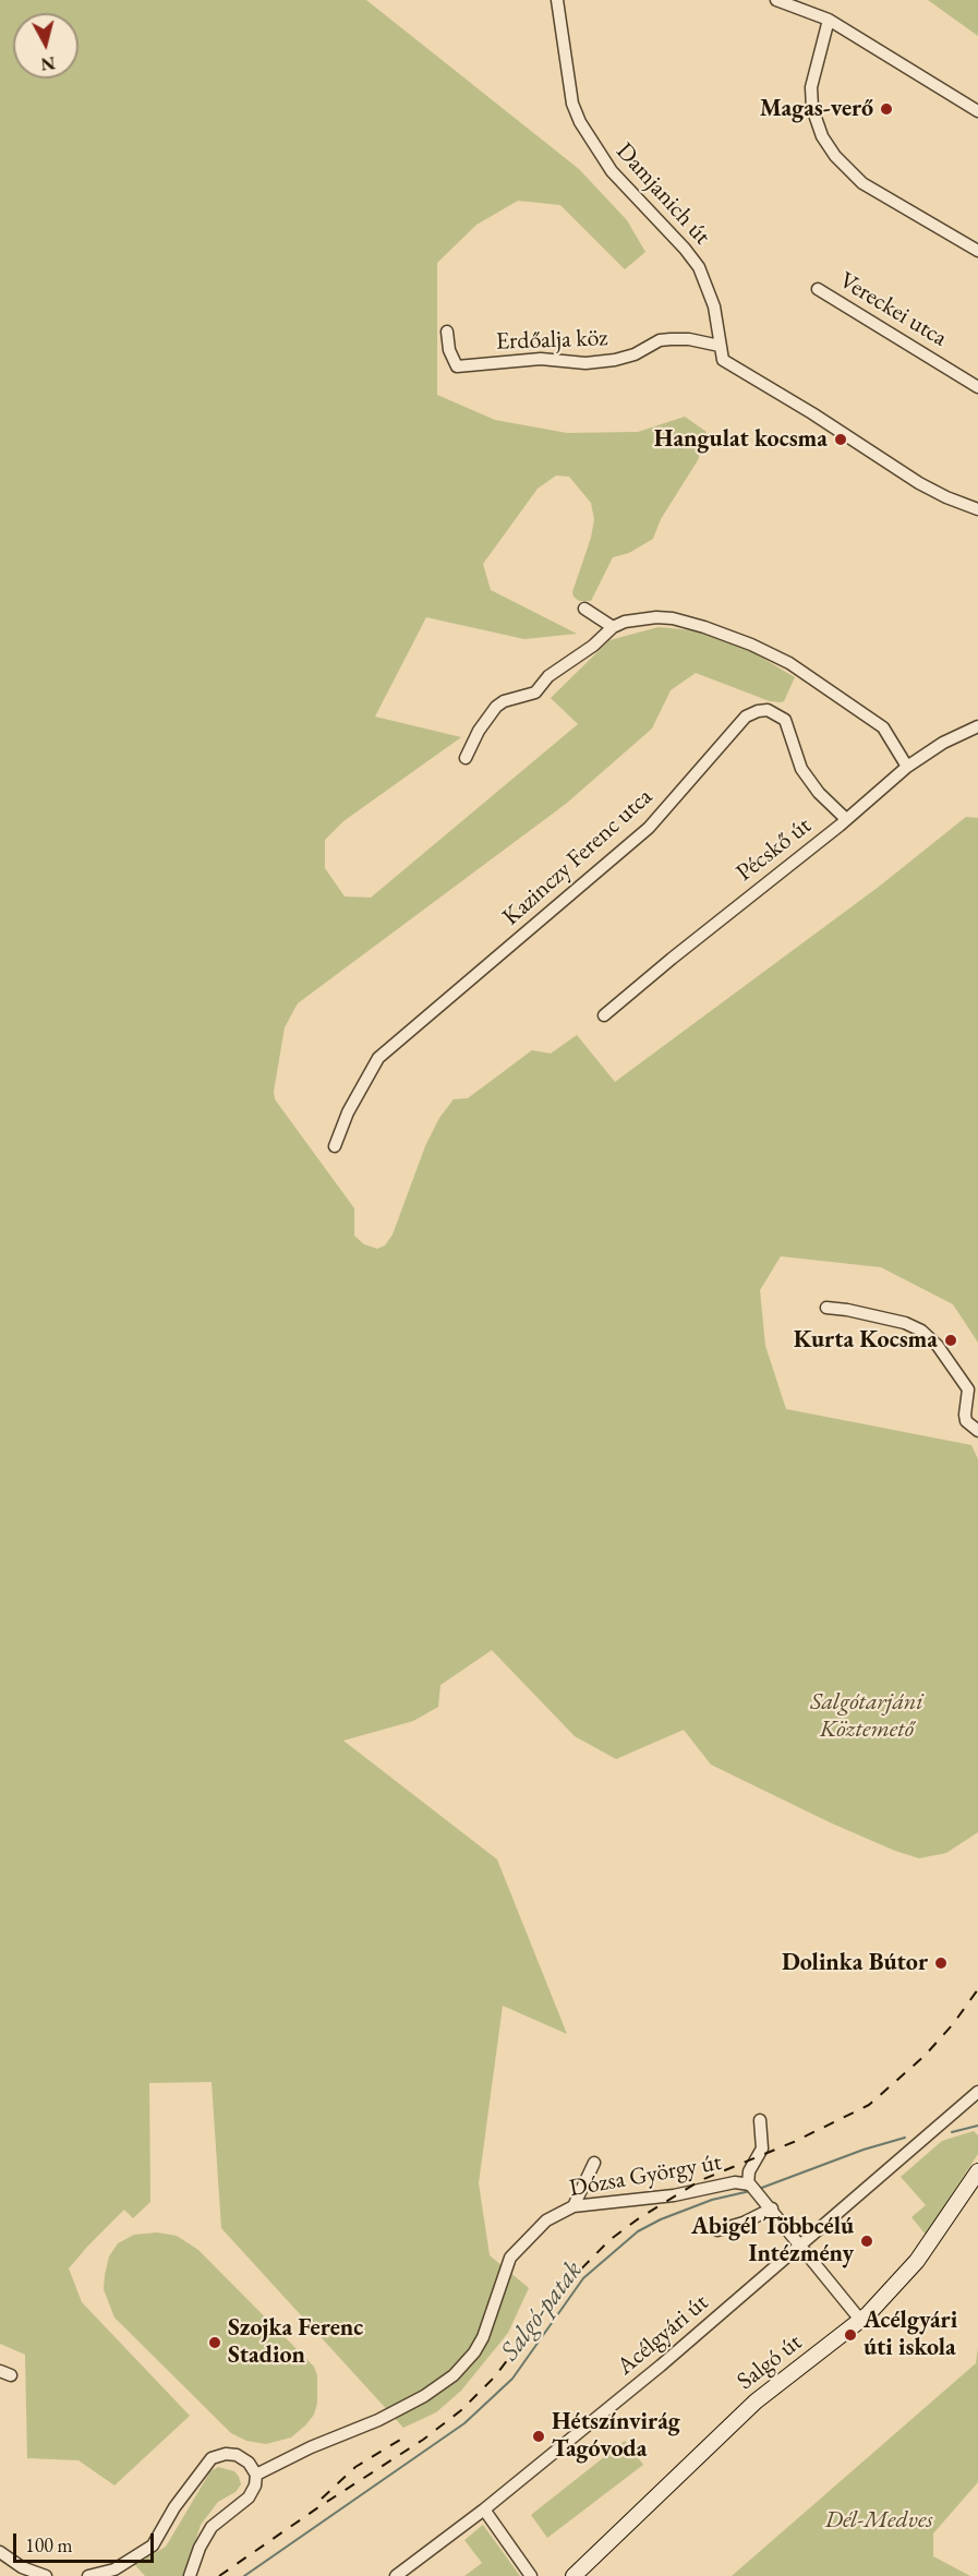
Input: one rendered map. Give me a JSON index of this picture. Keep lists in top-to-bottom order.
{
  "streets": {
    "main road": ["Salgó út"],
    "street": [
      "Damjanich út",
      "Vereckei utca",
      "Erdőalja köz",
      "Pécskő út",
      "Kazinczy Ferenc utca",
      "Dózsa György út",
      "Acélgyári út"
    ]
  },
  "crossings": [
    ["Damjanich út", "Erdőalja köz"],
    ["Pécskő út", "Kazinczy Ferenc utca"]
  ],
  "water": ["Salgó-patak"],
  "parks": ["Salgótarjáni Köztemető", "Dél-Medves"],
  "places": [
    "Magas-verő",
    "Hangulat kocsma",
    "Kurta Kocsma",
    "Dolinka Bútor",
    "Abigél Többcélú Intézmény",
    "Acélgyári úti iskola",
    "Szojka Ferenc Stadion",
    "Hétszínvirág Tagóvoda"
  ],
  "scale_bar": "100 m",
  "north": "bottom"
}
